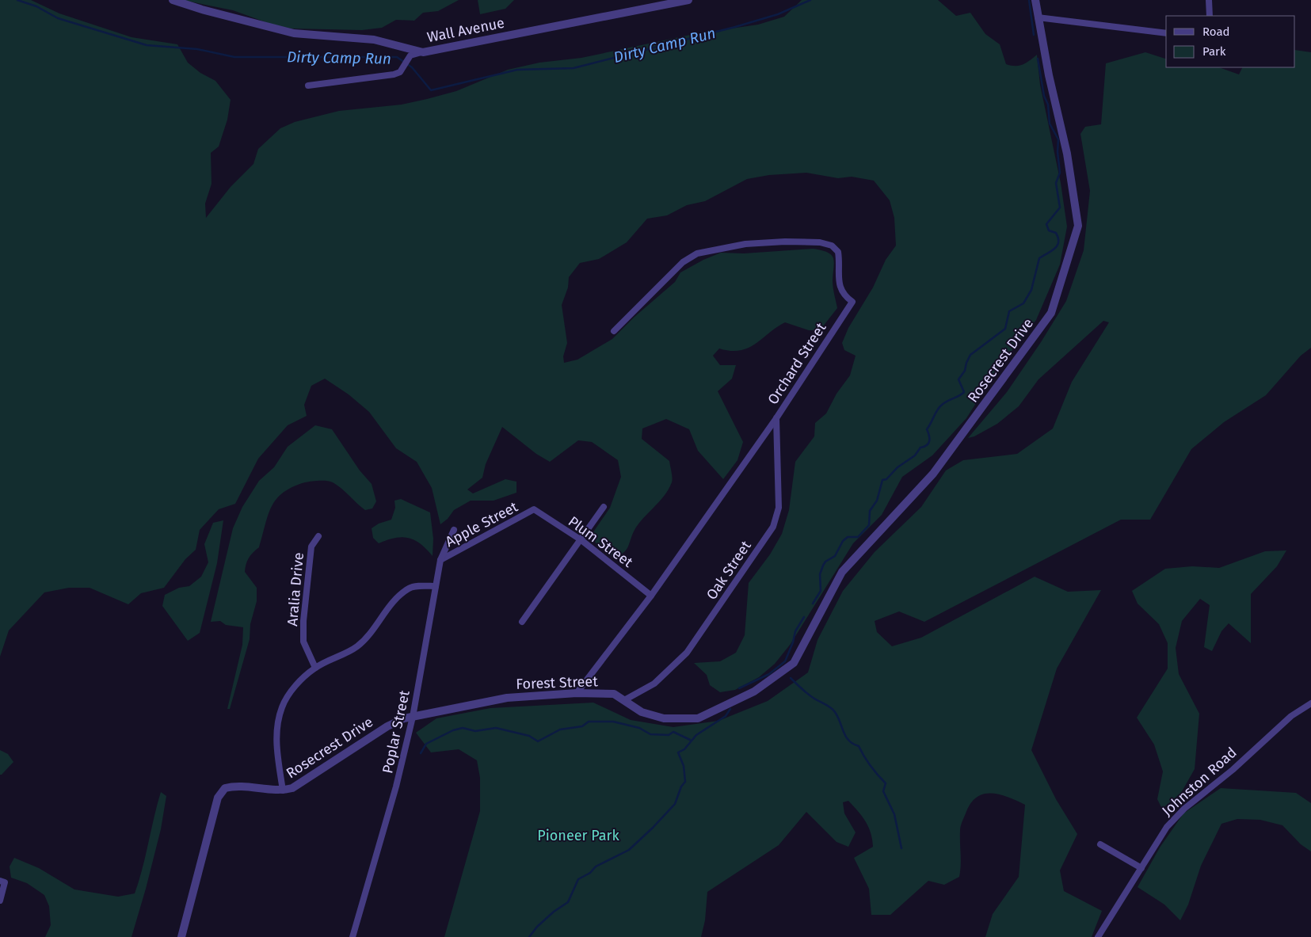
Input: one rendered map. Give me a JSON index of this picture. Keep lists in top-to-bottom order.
{
  "streets": {
    "street": [
      "Wall Avenue",
      "Rosecrest Drive",
      "Orchard Street",
      "Apple Street",
      "Plum Street",
      "Oak Street",
      "Aralia Drive",
      "Forest Street",
      "Poplar Street",
      "Johnston Road"
    ]
  },
  "crossings": [
    ["Rosecrest Drive", "Forest Street"],
    ["Rosecrest Drive", "Poplar Street"],
    ["Orchard Street", "Plum Street"],
    ["Orchard Street", "Oak Street"],
    ["Orchard Street", "Forest Street"],
    ["Apple Street", "Plum Street"],
    ["Apple Street", "Poplar Street"],
    ["Oak Street", "Forest Street"],
    ["Forest Street", "Poplar Street"]
  ],
  "water": ["Dirty Camp Run"],
  "parks": ["Pioneer Park"],
  "legend": ["Road", "Park"]
}
